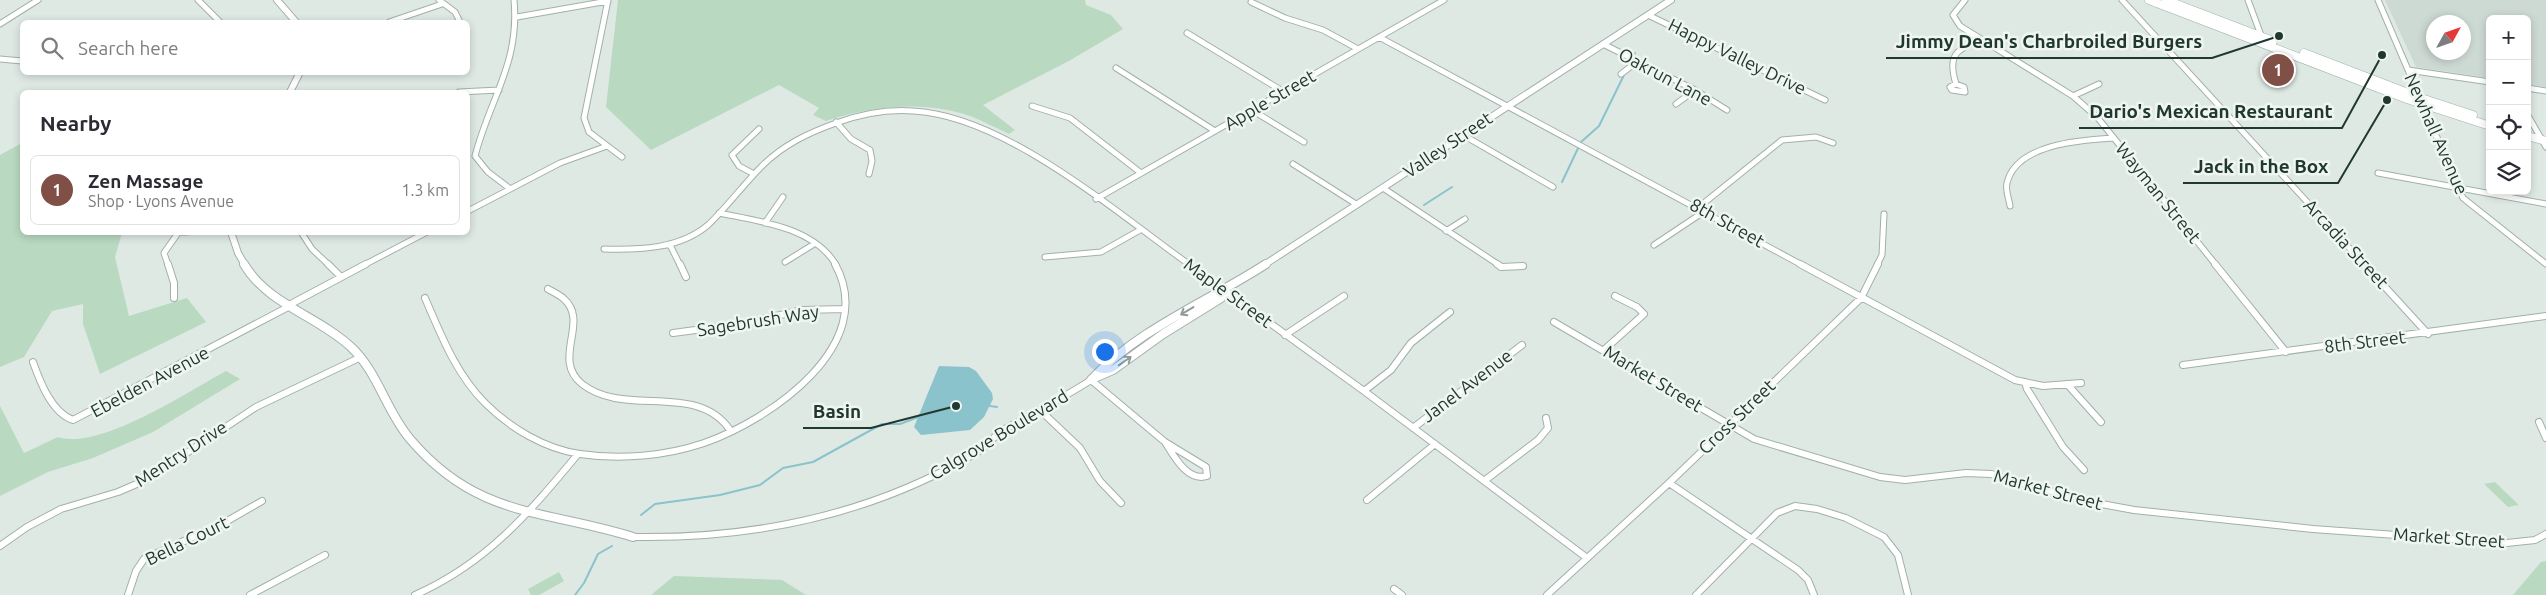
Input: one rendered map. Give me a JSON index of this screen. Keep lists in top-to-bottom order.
{
  "streets": {
    "street": [
      "Happy Valley Drive",
      "Oakrun Lane",
      "Apple Street",
      "Newhall Avenue",
      "Valley Street",
      "Wayman Street",
      "8th Street",
      "Arcadia Street",
      "Maple Street",
      "Sagebrush Way",
      "Market Street",
      "Ebelden Avenue",
      "Janel Avenue",
      "Cross Street",
      "Calgrove Boulevard",
      "Mentry Drive",
      "Bella Court"
    ]
  },
  "crossings": [
    ["Happy Valley Drive", "Valley Street"],
    ["Oakrun Lane", "Valley Street"],
    ["Apple Street", "8th Street"],
    ["Apple Street", "Maple Street"],
    ["Valley Street", "8th Street"],
    ["Valley Street", "Maple Street"],
    ["Valley Street", "Calgrove Boulevard"],
    ["Wayman Street", "8th Street"],
    ["8th Street", "Arcadia Street"],
    ["8th Street", "Cross Street"],
    ["Maple Street", "Janel Avenue"],
    ["Maple Street", "Cross Street"],
    ["Market Street", "Cross Street"],
    ["Ebelden Avenue", "Calgrove Boulevard"],
    ["Calgrove Boulevard", "Mentry Drive"]
  ],
  "places": [
    "Jimmy Dean's Charbroiled Burgers",
    "Dario's Mexican Restaurant",
    "Jack in the Box",
    "Basin"
  ],
  "north": "top right",
  "page": {
    "map_buttons": ["+", "−"],
    "search": "Search here",
    "pins": "1",
    "heading": "Nearby",
    "list": [
      {
        "mark": "1",
        "name": "Zen Massage",
        "note": "Shop · Lyons Avenue",
        "value": "1.3 km"
      }
    ]
  }
}
